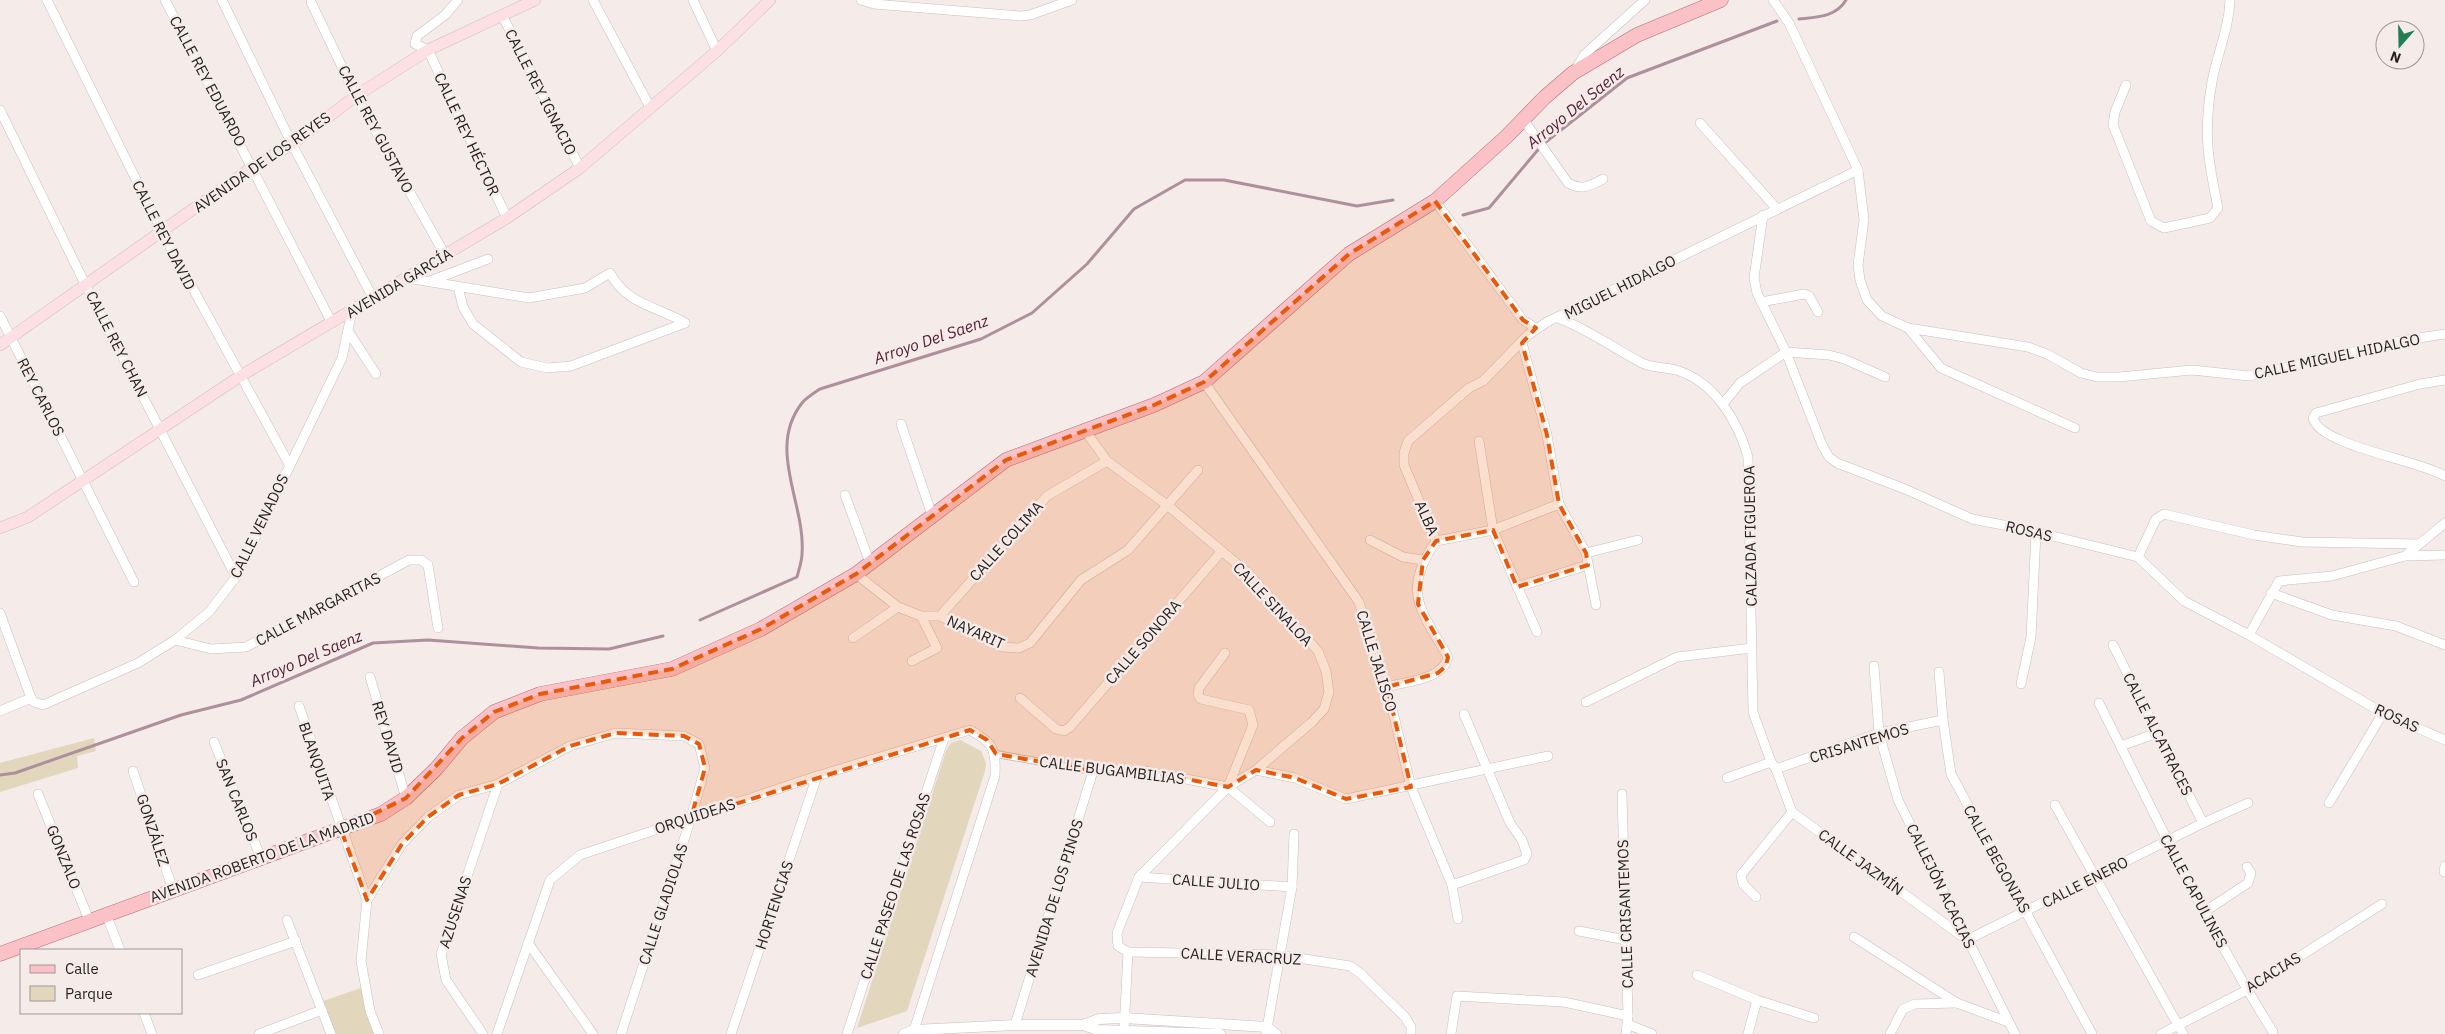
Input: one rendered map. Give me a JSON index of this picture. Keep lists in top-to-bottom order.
{
  "streets": {
    "main road": ["AVENIDA DE LOS REYES", "AVENIDA GARCÍA", "AVENIDA ROBERTO DE LA MADRID"],
    "street": [
      "CALLE REY EDUARDO",
      "CALLE REY IGNACIO",
      "CALLE REY GUSTAVO",
      "CALLE REY HÉCTOR",
      "CALLE REY DAVID",
      "MIGUEL HIDALGO",
      "CALLE REY CHAN",
      "CALLE MIGUEL HIDALGO",
      "REY CARLOS",
      "ALBA",
      "CALLE VENADOS",
      "ROSAS",
      "CALZADA FIGUEROA",
      "CALLE COLIMA",
      "CALLE SINALOA",
      "CALLE MARGARITAS",
      "NAYARIT",
      "CALLE SONORA",
      "CALLE JALISCO",
      "CALLE ALCATRACES",
      "REY DAVID",
      "CRISANTEMOS",
      "BLANQUITA",
      "CALLE BUGAMBILIAS",
      "SAN CARLOS",
      "ORQUIDEAS",
      "GONZÁLEZ",
      "GONZALO",
      "CALLE BEGONIAS",
      "CALLE JAZMÍN",
      "CALLE JULIO",
      "CALLE ENERO",
      "CALLE PASEO DE LAS ROSAS",
      "CALLEJÓN ACACIAS",
      "CALLE CAPULINES",
      "AVENIDA DE LOS PINOS",
      "CALLE GLADIOLAS",
      "HORTENCIAS",
      "AZUSENAS",
      "CALLE CRISANTEMOS",
      "CALLE VERACRUZ",
      "ACACIAS"
    ]
  },
  "crossings": [
    ["CALLE REY EDUARDO", "AVENIDA DE LOS REYES"],
    ["CALLE REY EDUARDO", "AVENIDA GARCÍA"],
    ["CALLE REY IGNACIO", "AVENIDA DE LOS REYES"],
    ["CALLE REY IGNACIO", "AVENIDA GARCÍA"],
    ["CALLE REY GUSTAVO", "AVENIDA DE LOS REYES"],
    ["CALLE REY GUSTAVO", "AVENIDA GARCÍA"],
    ["CALLE REY HÉCTOR", "AVENIDA DE LOS REYES"],
    ["CALLE REY HÉCTOR", "AVENIDA GARCÍA"],
    ["AVENIDA DE LOS REYES", "CALLE REY DAVID"],
    ["AVENIDA DE LOS REYES", "CALLE REY CHAN"],
    ["AVENIDA DE LOS REYES", "REY CARLOS"],
    ["CALLE REY DAVID", "AVENIDA GARCÍA"],
    ["CALLE REY DAVID", "CALLE VENADOS"],
    ["AVENIDA GARCÍA", "CALLE REY CHAN"],
    ["AVENIDA GARCÍA", "REY CARLOS"],
    ["AVENIDA GARCÍA", "CALLE VENADOS"],
    ["MIGUEL HIDALGO", "CALLE MIGUEL HIDALGO"],
    ["MIGUEL HIDALGO", "ALBA"],
    ["MIGUEL HIDALGO", "ROSAS"],
    ["MIGUEL HIDALGO", "CALZADA FIGUEROA"],
    ["CALLE REY CHAN", "CALLE VENADOS"],
    ["CALLE VENADOS", "CALLE MARGARITAS"],
    ["CALZADA FIGUEROA", "CRISANTEMOS"],
    ["CALLE COLIMA", "CALLE SINALOA"],
    ["CALLE COLIMA", "NAYARIT"],
    ["CALLE SINALOA", "NAYARIT"],
    ["CALLE SINALOA", "CALLE SONORA"],
    ["CALLE SINALOA", "CALLE BUGAMBILIAS"],
    ["CALLE SINALOA", "AVENIDA ROBERTO DE LA MADRID"],
    ["CALLE SINALOA", "CALLE JULIO"],
    ["NAYARIT", "AVENIDA ROBERTO DE LA MADRID"],
    ["CALLE JALISCO", "AVENIDA ROBERTO DE LA MADRID"],
    ["CALLE ALCATRACES", "CALLE ENERO"],
    ["REY DAVID", "AVENIDA ROBERTO DE LA MADRID"],
    ["CRISANTEMOS", "CALLE BEGONIAS"],
    ["CRISANTEMOS", "CALLEJÓN ACACIAS"],
    ["BLANQUITA", "AVENIDA ROBERTO DE LA MADRID"],
    ["CALLE BUGAMBILIAS", "ORQUIDEAS"],
    ["CALLE BUGAMBILIAS", "AVENIDA DE LOS PINOS"],
    ["SAN CARLOS", "AVENIDA ROBERTO DE LA MADRID"],
    ["ORQUIDEAS", "CALLE PASEO DE LAS ROSAS"],
    ["ORQUIDEAS", "CALLE GLADIOLAS"],
    ["ORQUIDEAS", "HORTENCIAS"],
    ["GONZÁLEZ", "AVENIDA ROBERTO DE LA MADRID"],
    ["GONZALO", "AVENIDA ROBERTO DE LA MADRID"],
    ["CALLE BEGONIAS", "CALLE ENERO"],
    ["CALLE JAZMÍN", "CALLE ENERO"],
    ["CALLE JAZMÍN", "CALLEJÓN ACACIAS"],
    ["CALLE ENERO", "CALLEJÓN ACACIAS"],
    ["CALLE ENERO", "CALLE CAPULINES"],
    ["CALLE CAPULINES", "ACACIAS"],
    ["CALLE GLADIOLAS", "AZUSENAS"]
  ],
  "water": ["Arroyo Del Saenz"],
  "legend": ["Calle", "Parque"],
  "north": "bottom"
}
